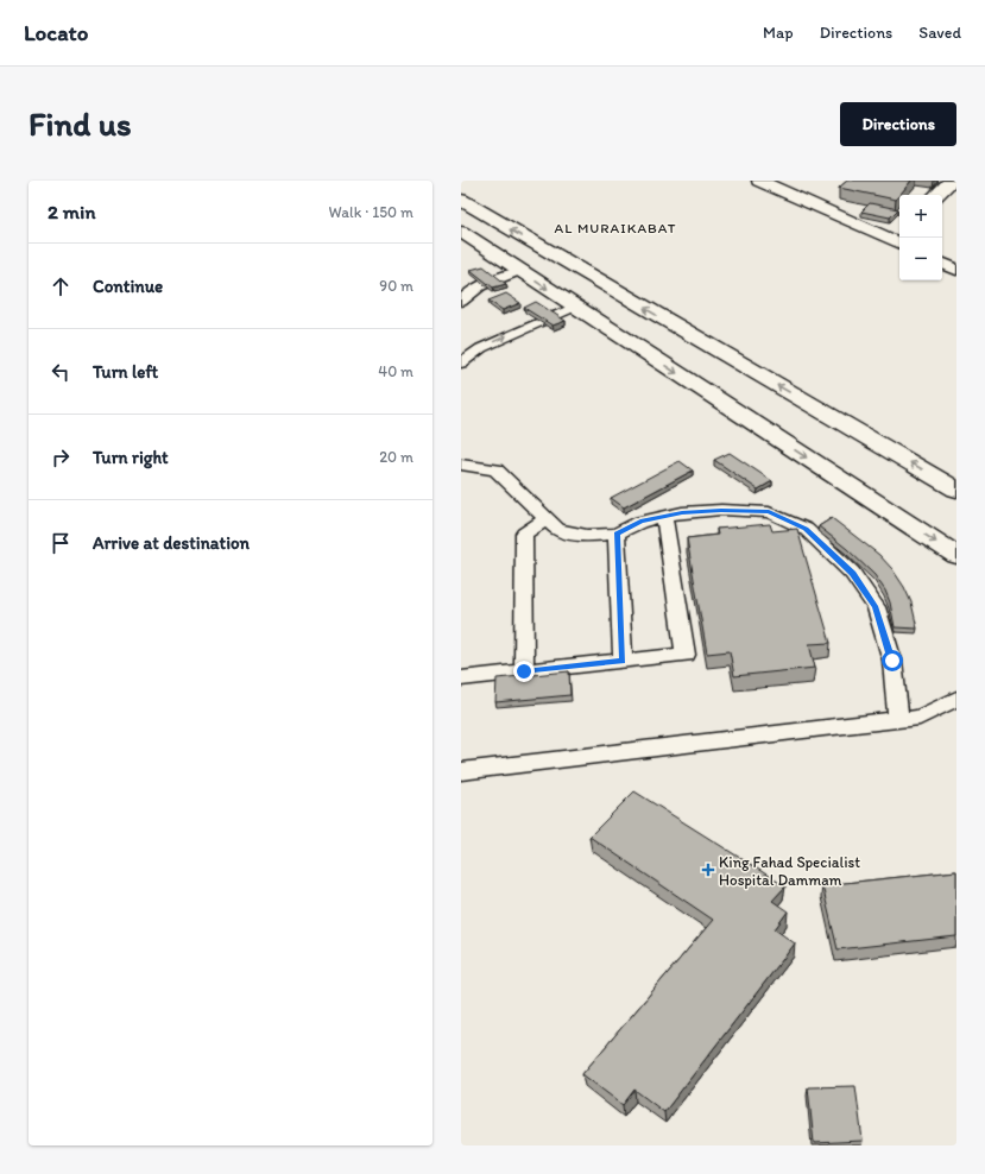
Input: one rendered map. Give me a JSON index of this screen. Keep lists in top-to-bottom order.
{
  "districts": ["AL MURAIKABAT"],
  "places": {
    "health": ["King Fahad Specialist Hospital Dammam"]
  },
  "page": {
    "header": "Locato",
    "nav": ["Map", "Directions", "Saved"],
    "buttons": "Directions",
    "title": "Find us",
    "heading": ["2 min", "Walk · 150 m"],
    "map_buttons": ["+", "−"],
    "list": [
      ["Continue", "90 m"],
      ["Turn left", "40 m"],
      ["Turn right", "20 m"],
      "Arrive at destination"
    ]
  }
}
